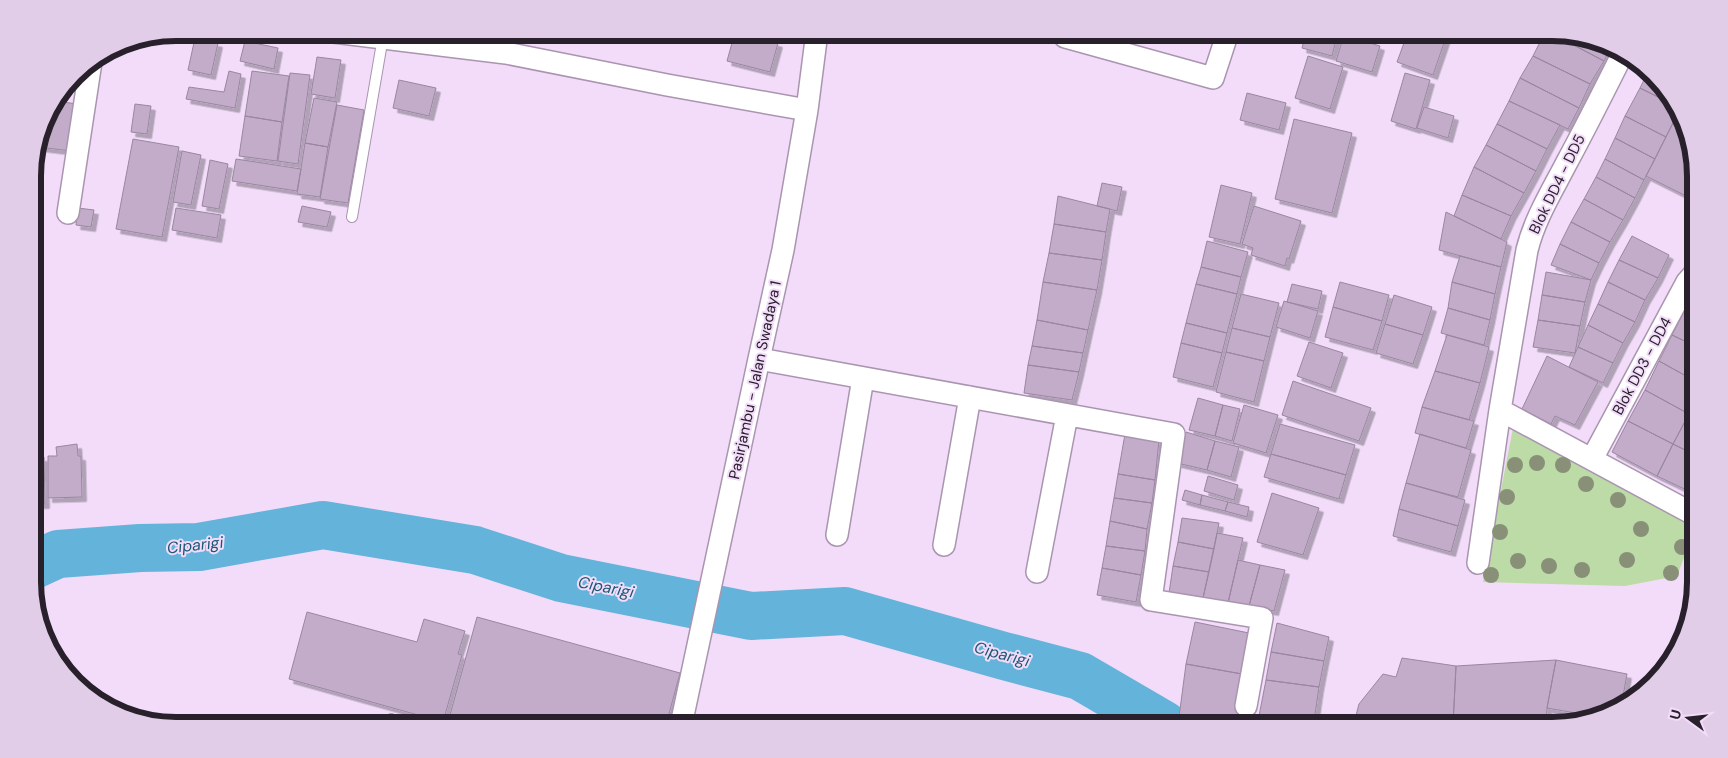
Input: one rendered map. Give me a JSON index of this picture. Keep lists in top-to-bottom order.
{
  "streets": {
    "street": ["Blok DD4 - DD5", "Blok DD3 - DD4", "Pasirjambu - Jalan Swadaya 1"]
  },
  "water": ["Ciparigi"],
  "north": "left"
}
